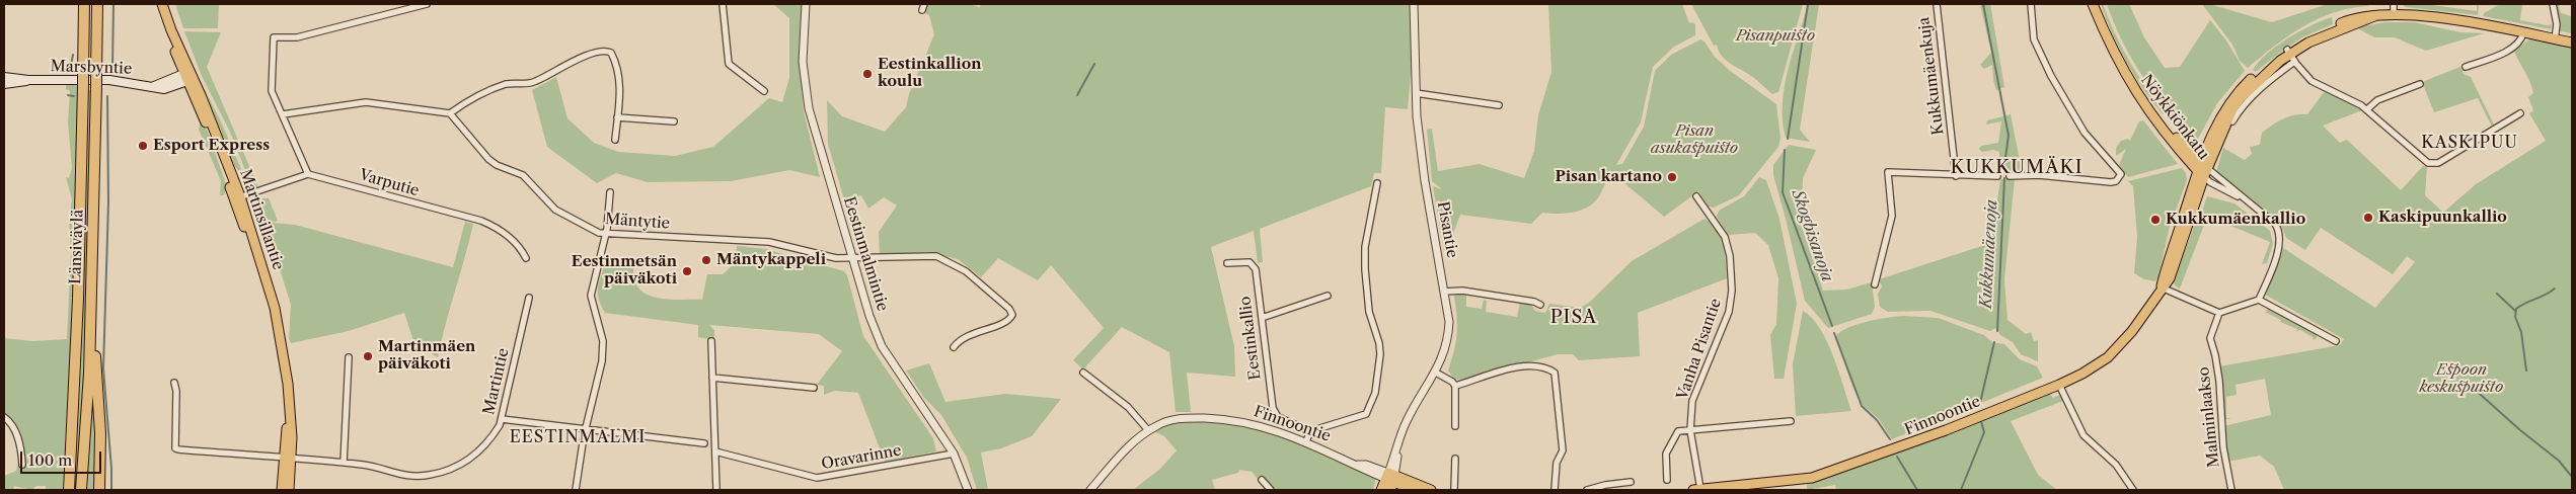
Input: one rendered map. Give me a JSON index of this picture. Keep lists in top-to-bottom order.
{
  "streets": {
    "highway": ["Länsiväylä"],
    "main road": [
      "Marsbyntie",
      "Nöykkiönkatu",
      "Martinsillantie",
      "Finnoontie"
    ],
    "street": [
      "Kukkumäenkuja",
      "Varputie",
      "Mäntytie",
      "Pisantie",
      "Eestinmalmintie",
      "Eestinkallio",
      "Vanha Pisantie",
      "Martintie",
      "Malminlaakso",
      "Oravarinne"
    ]
  },
  "crossings": [
    ["Marsbyntie", "Martinsillantie"],
    ["Nöykkiönkatu", "Finnoontie"],
    ["Martinsillantie", "Martintie"],
    ["Mäntytie", "Eestinmalmintie"],
    ["Pisantie", "Finnoontie"],
    ["Eestinmalmintie", "Oravarinne"],
    ["Vanha Pisantie", "Finnoontie"]
  ],
  "districts": [
    "KASKIPUU",
    "KUKKUMÄKI",
    "PISA",
    "EESTINMALMI"
  ],
  "water": ["Skogbisanoja", "Kukkumäenoja"],
  "parks": ["Pisanpuisto", "Pisan asukaspuisto", "Espoon keskuspuisto"],
  "places": [
    "Eestinkallion koulu",
    "Esport Express",
    "Pisan kartano",
    "Kaskipuunkallio",
    "Kukkumäenkallio",
    "Mäntykappeli",
    "Eestinmetsän päiväkoti",
    "Martinmäen päiväkoti"
  ],
  "scale_bar": "100 m"
}
